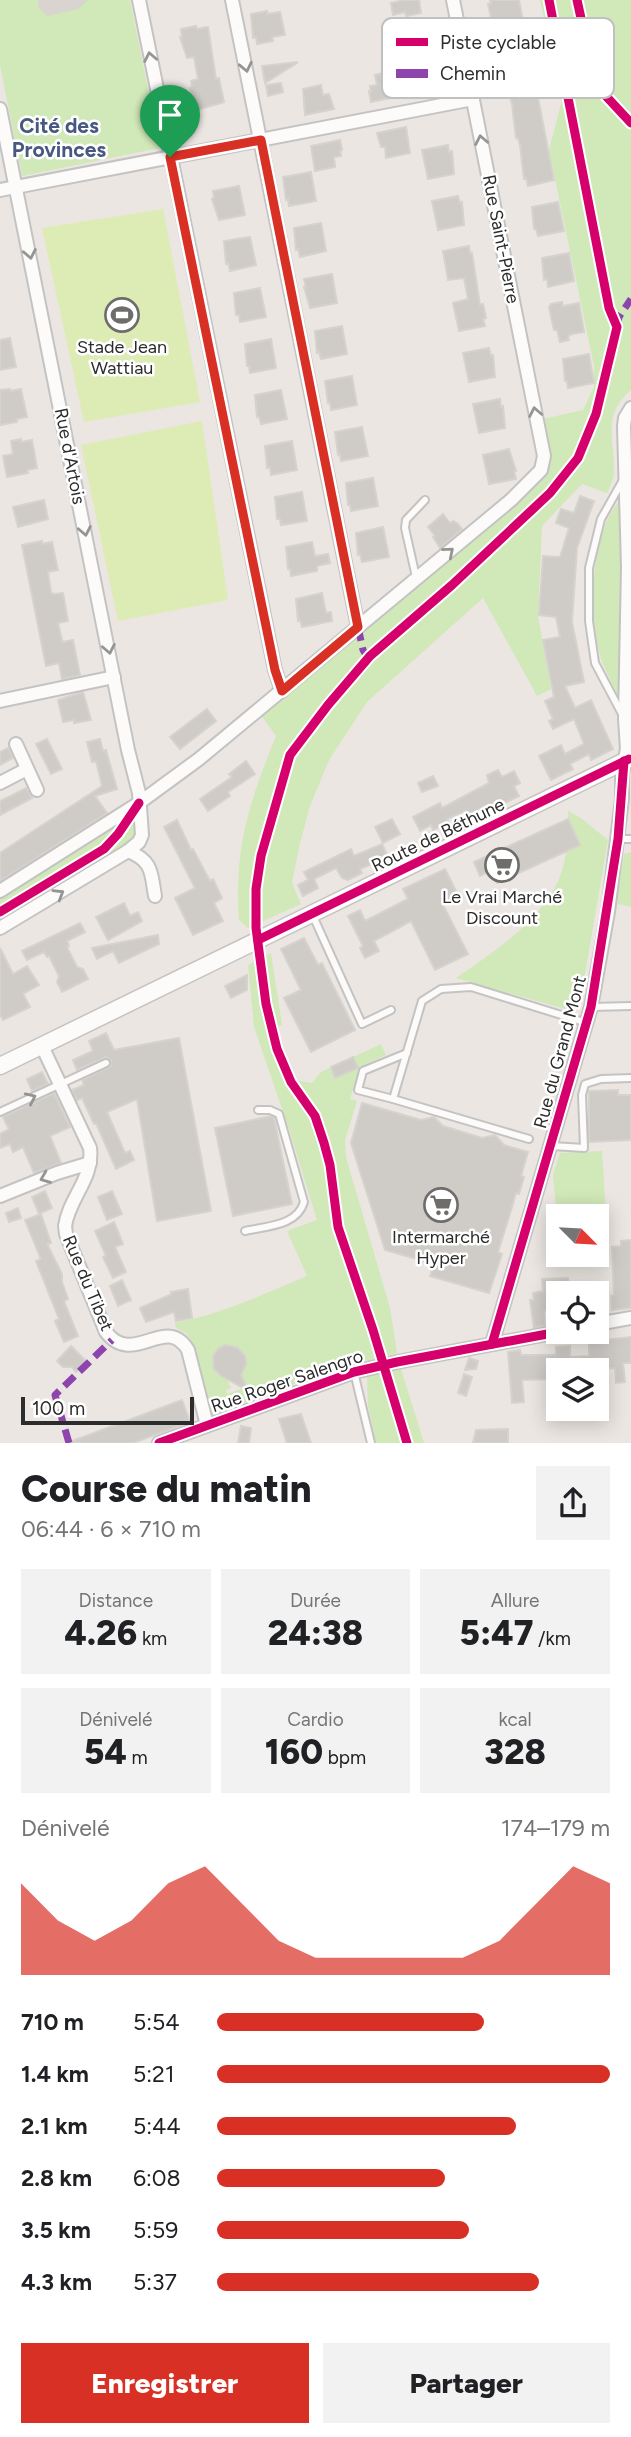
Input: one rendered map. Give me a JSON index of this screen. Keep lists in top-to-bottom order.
{
  "streets": {
    "main road": ["Route de Béthune"],
    "street": [
      "Rue Saint-Pierre",
      "Rue d'Artois",
      "Rue du Grand Mont",
      "Rue du Tibet",
      "Rue Roger Salengro"
    ]
  },
  "crossings": [
    ["Route de Béthune", "Rue du Grand Mont"],
    ["Rue du Grand Mont", "Rue Roger Salengro"],
    ["Rue du Tibet", "Rue Roger Salengro"]
  ],
  "one_way": ["Rue Saint-Pierre", "Rue d'Artois"],
  "districts": ["Cité des Provinces"],
  "places": {
    "sports": ["Stade Jean Wattiau"],
    "supermarket": ["Le Vrai Marché Discount", "Intermarché Hyper"]
  },
  "legend": ["Piste cyclable", "Chemin"],
  "scale_bar": "100 m",
  "north": "bottom right",
  "page": {
    "scale": "100 m",
    "heading": ["Course du matin", "06:44 · 6 × 710 m"],
    "stats": [
      ["Distance", "4.26 km"],
      ["Durée", "24:38"],
      ["Allure", "5:47 /km"],
      ["Dénivelé", "54 m"],
      ["Cardio", "160 bpm"],
      ["kcal", "328"]
    ],
    "chart": ["Dénivelé", "174–179 m"],
    "list": [
      {
        "name": "710 m",
        "note": "5:54"
      },
      {
        "name": "1.4 km",
        "note": "5:21"
      },
      {
        "name": "2.1 km",
        "note": "5:44"
      },
      {
        "name": "2.8 km",
        "note": "6:08"
      },
      {
        "name": "3.5 km",
        "note": "5:59"
      },
      {
        "name": "4.3 km",
        "note": "5:37"
      }
    ],
    "buttons": ["Enregistrer", "Partager"]
  }
}
